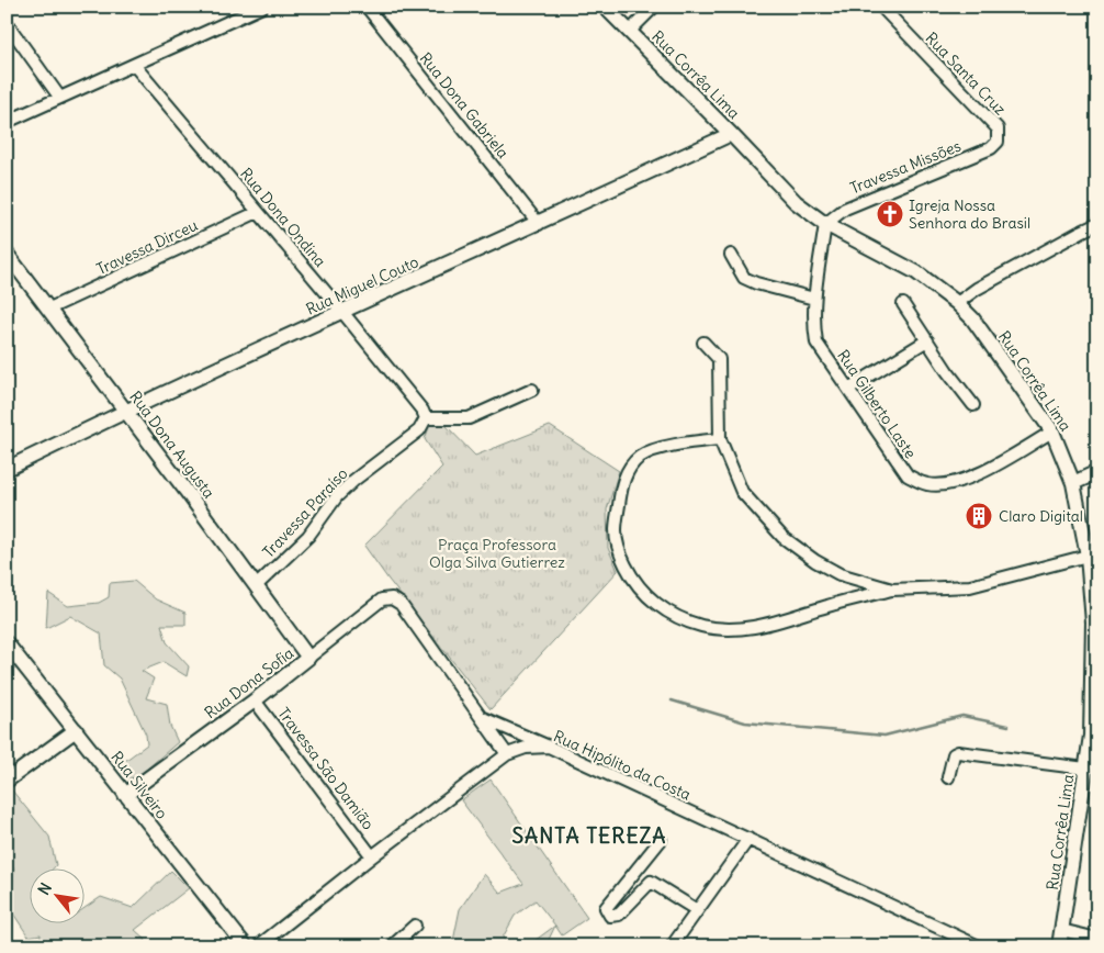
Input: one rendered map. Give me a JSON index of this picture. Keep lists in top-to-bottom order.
{
  "streets": {
    "street": [
      "Rua Santa Cruz",
      "Rua Corrêa Lima",
      "Rua Dona Gabriela",
      "Travessa Missões",
      "Rua Dona Ondina",
      "Travessa Dirceu",
      "Rua Miguel Couto",
      "Rua Gilberto Laste",
      "Rua Dona Augusta",
      "Travessa Paraíso",
      "Rua Dona Sofia",
      "Rua Hipólito da Costa",
      "Travessa São Damião",
      "Rua Silveiro"
    ]
  },
  "crossings": [
    ["Rua Santa Cruz", "Travessa Missões"],
    ["Rua Corrêa Lima", "Travessa Missões"],
    ["Rua Corrêa Lima", "Rua Miguel Couto"],
    ["Rua Corrêa Lima", "Rua Gilberto Laste"],
    ["Rua Dona Gabriela", "Rua Miguel Couto"],
    ["Travessa Missões", "Rua Gilberto Laste"],
    ["Rua Dona Ondina", "Travessa Dirceu"],
    ["Rua Dona Ondina", "Rua Miguel Couto"],
    ["Rua Dona Ondina", "Travessa Paraíso"],
    ["Travessa Dirceu", "Rua Dona Augusta"],
    ["Rua Miguel Couto", "Rua Dona Augusta"],
    ["Rua Dona Augusta", "Travessa Paraíso"],
    ["Rua Dona Augusta", "Rua Dona Sofia"],
    ["Rua Dona Sofia", "Travessa São Damião"],
    ["Rua Dona Sofia", "Rua Silveiro"],
    ["Rua Hipólito da Costa", "Travessa São Damião"]
  ],
  "districts": ["SANTA TEREZA"],
  "parks": ["Praça Professora Olga Silva Gutierrez"],
  "places": {
    "church": ["Igreja Nossa Senhora do Brasil"],
    "building": ["Claro Digital"]
  },
  "north": "top left"
}
